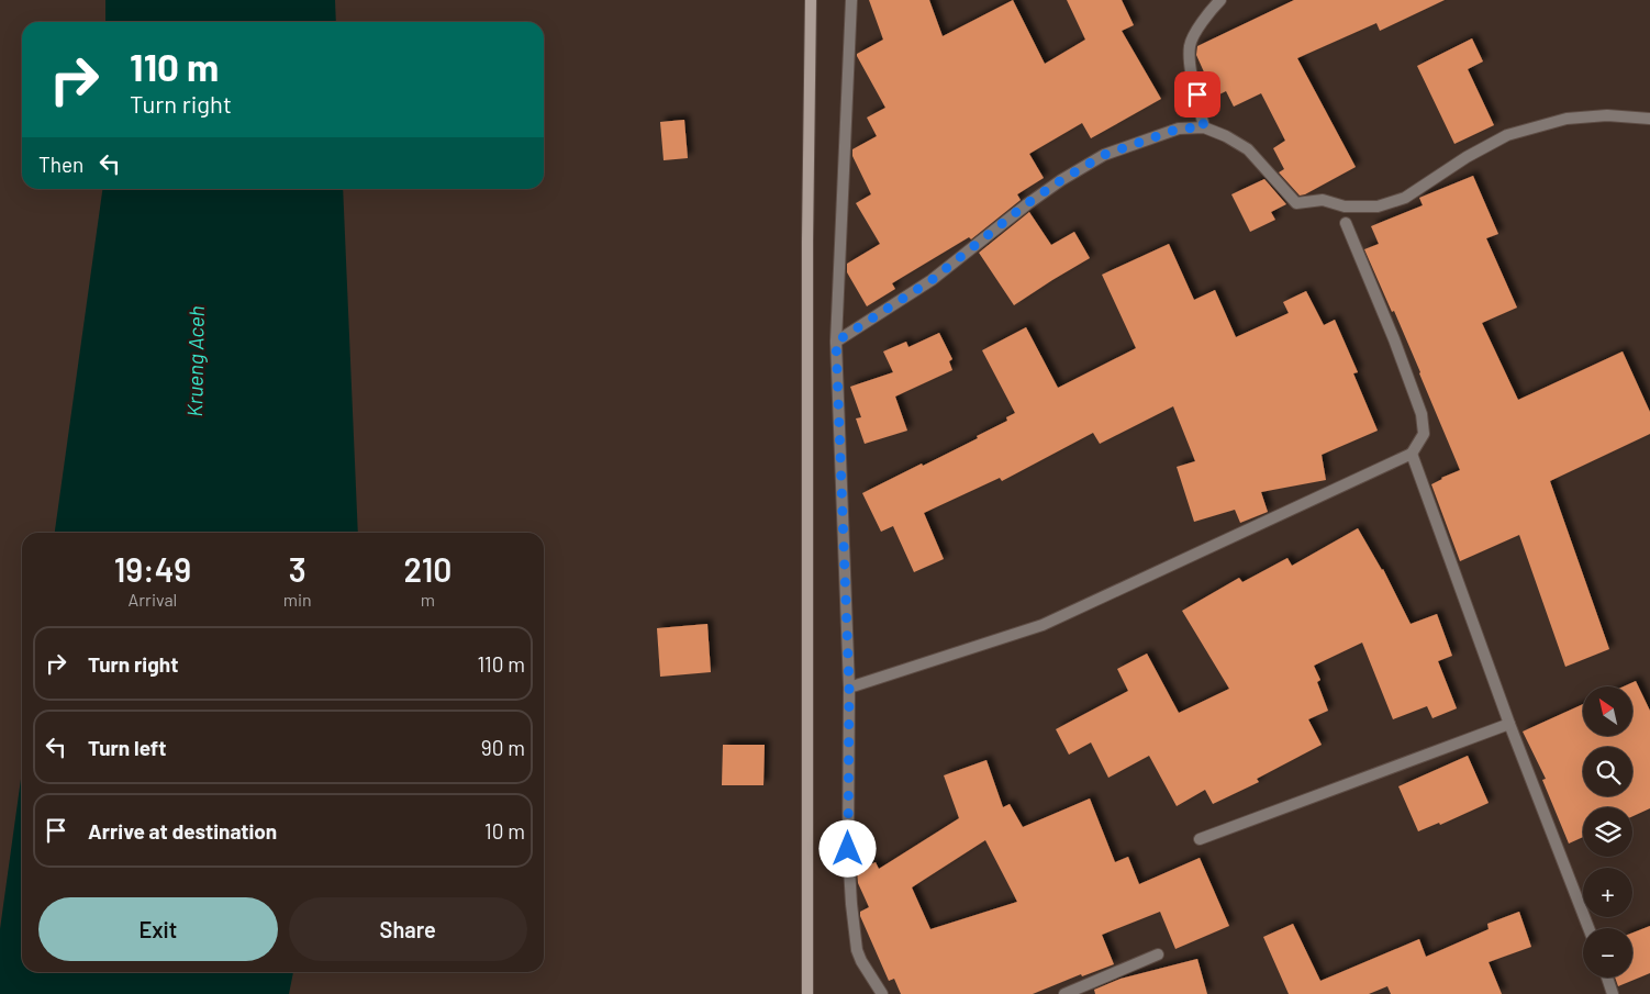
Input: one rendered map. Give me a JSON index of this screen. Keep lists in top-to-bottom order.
{
  "water": ["Krueng Aceh"],
  "north": "top left",
  "page": {
    "turn": ["110 m", "Turn right"],
    "then": "Then",
    "eta": [
      "19:49",
      "Arrival",
      "3",
      "min",
      "210",
      "m"
    ],
    "list": [
      {
        "name": "Turn right",
        "value": "110 m"
      },
      {
        "name": "Turn left",
        "value": "90 m"
      },
      {
        "name": "Arrive at destination",
        "value": "10 m"
      }
    ],
    "map_buttons": ["+", "−"],
    "buttons": ["Exit", "Share"]
  }
}
